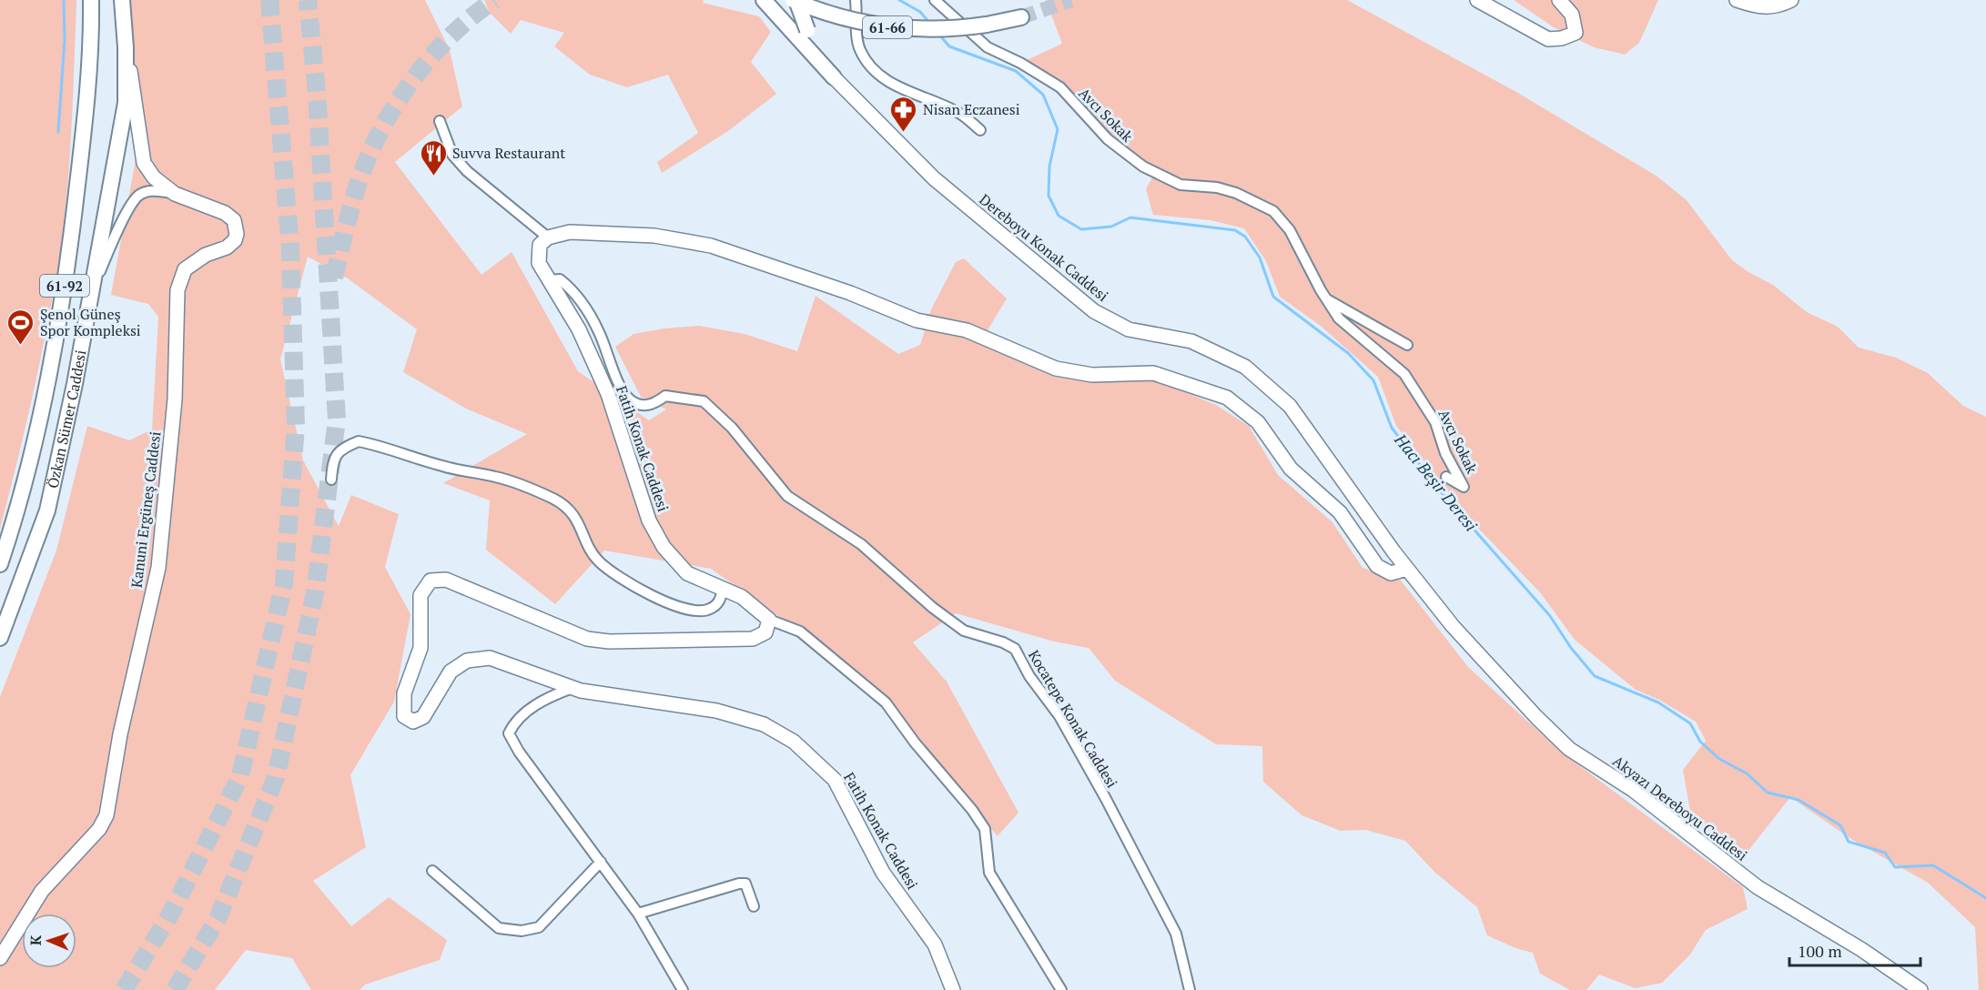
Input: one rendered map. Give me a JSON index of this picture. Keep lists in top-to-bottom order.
{
  "streets": {
    "main road": [
      "61-66",
      "Dereboyu Konak Caddesi",
      "61-92",
      "Özkan Sümer Caddesi",
      "Fatih Konak Caddesi",
      "Kanuni Ergüneş Caddesi",
      "Akyazı Dereboyu Caddesi"
    ],
    "street": ["Avcı Sokak", "Kocatepe Konak Caddesi"]
  },
  "crossings": [
    ["Dereboyu Konak Caddesi", "Akyazı Dereboyu Caddesi"],
    ["Özkan Sümer Caddesi", "Kanuni Ergüneş Caddesi"],
    ["Fatih Konak Caddesi", "Kocatepe Konak Caddesi"]
  ],
  "water": ["Hacı Beşir Deresi"],
  "places": {
    "pharmacy": ["Nisan Eczanesi"],
    "restaurant": ["Suvva Restaurant"],
    "sports": ["Şenol Güneş Spor Kompleksi"]
  },
  "scale_bar": "100 m",
  "north": "left"
}
